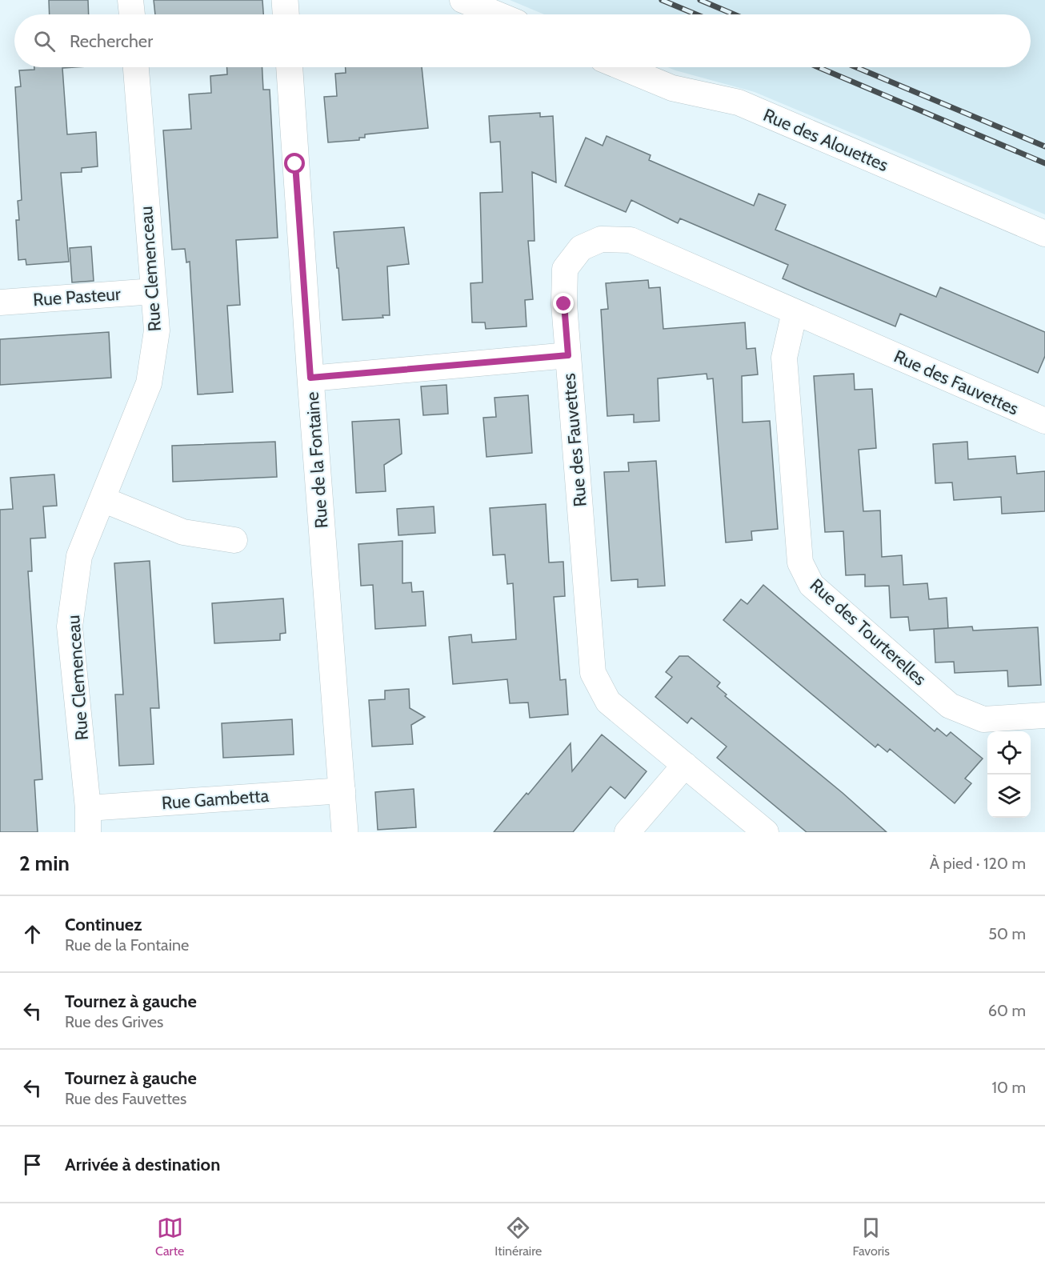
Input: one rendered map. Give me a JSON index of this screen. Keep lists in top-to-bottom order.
{
  "streets": {
    "street": [
      "Rue des Alouettes",
      "Rue Clemenceau",
      "Rue Pasteur",
      "Rue des Fauvettes",
      "Rue de la Fontaine",
      "Rue des Tourterelles",
      "Rue Gambetta"
    ]
  },
  "crossings": [
    ["Rue Clemenceau", "Rue Pasteur"],
    ["Rue Clemenceau", "Rue Gambetta"],
    ["Rue des Fauvettes", "Rue des Tourterelles"],
    ["Rue de la Fontaine", "Rue Gambetta"]
  ],
  "page": {
    "search": "Rechercher",
    "heading": ["2 min", "À pied · 120 m"],
    "list": [
      ["Continuez", "Rue de la Fontaine", "50 m"],
      ["Tournez à gauche", "Rue des Grives", "60 m"],
      ["Tournez à gauche", "Rue des Fauvettes", "10 m"],
      "Arrivée à destination"
    ],
    "nav": ["Carte", "Itinéraire", "Favoris"]
  }
}
